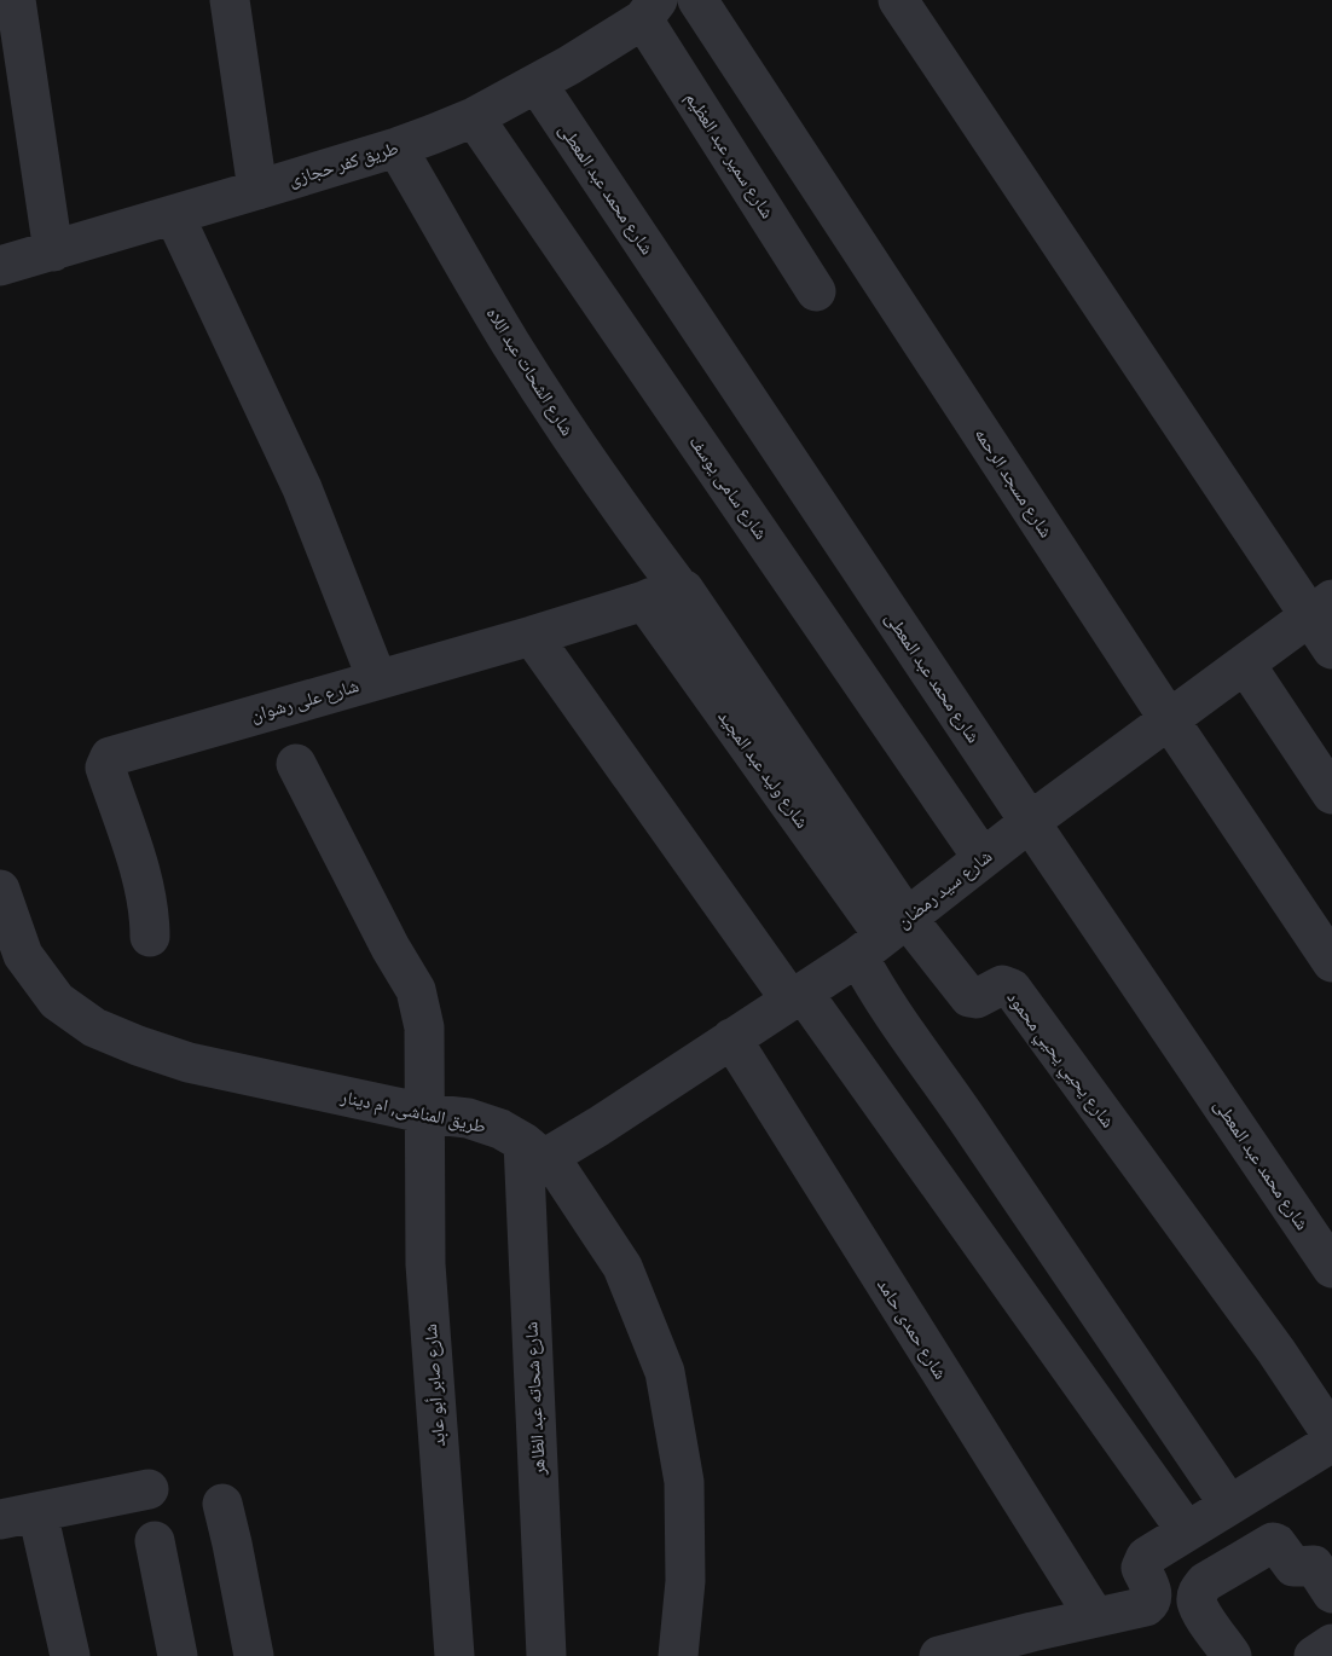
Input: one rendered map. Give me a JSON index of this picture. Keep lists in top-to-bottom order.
{
  "streets": {
    "street": [
      "شارع سمير عبد العظيم",
      "طريق كفر حجازى",
      "شارع محمد عبد المعطى",
      "شارع الشحات عبد اللاه",
      "شارع مسجد الرحمه",
      "شارع سامى يوسف",
      "شارع على رشوان",
      "شارع وليد عبد المجيد",
      "شارع سيد رمضان",
      "شارع يحيي يحيي محمود",
      "طريق المناشى, ام دينار",
      "شارع حمدى حامد",
      "شارع صابر أبو عابد",
      "شارع شحاته عبد الظاهر"
    ]
  },
  "crossings": [
    ["شارع سمير عبد العظيم", "طريق كفر حجازى"],
    ["طريق كفر حجازى", "شارع محمد عبد المعطى"],
    ["طريق كفر حجازى", "شارع الشحات عبد اللاه"],
    ["طريق كفر حجازى", "شارع سامى يوسف"],
    ["شارع محمد عبد المعطى", "شارع سيد رمضان"],
    ["شارع الشحات عبد اللاه", "شارع على رشوان"],
    ["شارع الشحات عبد اللاه", "شارع وليد عبد المجيد"],
    ["شارع مسجد الرحمه", "شارع سيد رمضان"],
    ["شارع سامى يوسف", "شارع سيد رمضان"],
    ["شارع على رشوان", "شارع وليد عبد المجيد"],
    ["شارع وليد عبد المجيد", "شارع سيد رمضان"],
    ["شارع وليد عبد المجيد", "شارع يحيي يحيي محمود"],
    ["شارع سيد رمضان", "شارع يحيي يحيي محمود"],
    ["شارع سيد رمضان", "طريق المناشى, ام دينار"],
    ["شارع سيد رمضان", "شارع حمدى حامد"],
    ["شارع سيد رمضان", "شارع شحاته عبد الظاهر"],
    ["طريق المناشى, ام دينار", "شارع صابر أبو عابد"],
    ["طريق المناشى, ام دينار", "شارع شحاته عبد الظاهر"]
  ]
}
